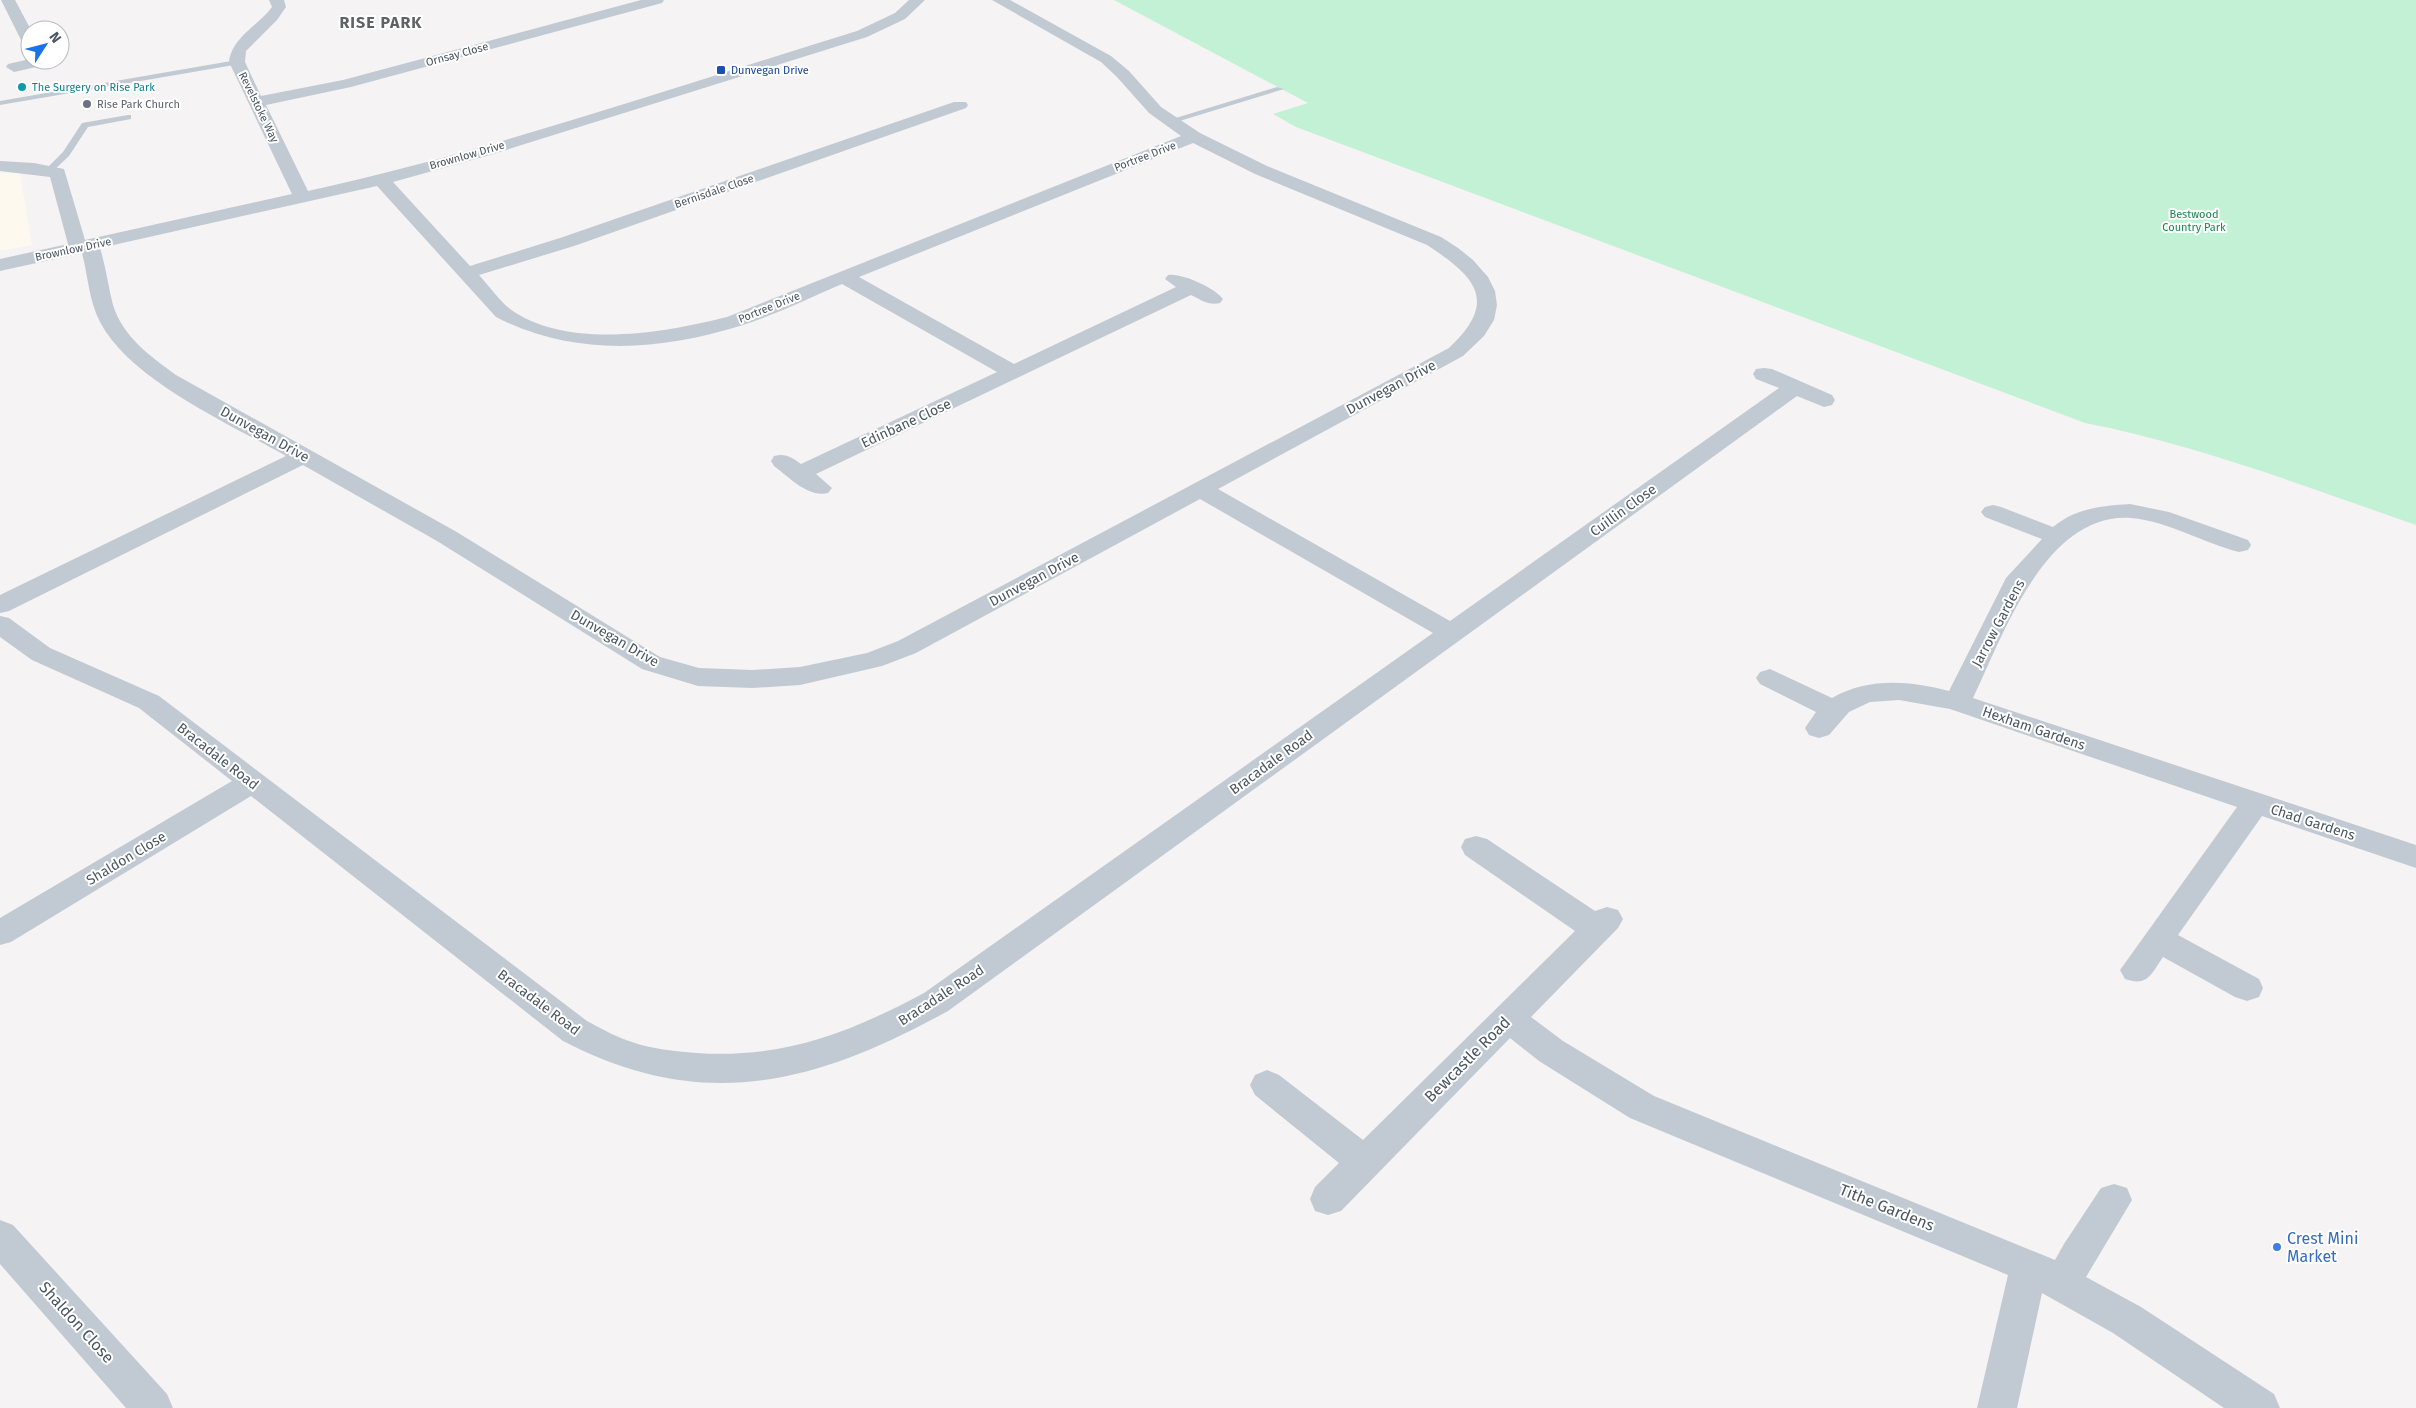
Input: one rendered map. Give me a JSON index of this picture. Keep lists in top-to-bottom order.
{
  "streets": {
    "street": [
      "Ornsay Close",
      "Revelstoke Way",
      "Brownlow Drive",
      "Portree Drive",
      "Bernisdale Close",
      "Dunvegan Drive",
      "Edinbane Close",
      "Cuillin Close",
      "Jarrow Gardens",
      "Hexham Gardens",
      "Bracadale Road",
      "Chad Gardens",
      "Shaldon Close",
      "Bewcastle Road",
      "Tithe Gardens"
    ]
  },
  "crossings": [
    ["Ornsay Close", "Revelstoke Way"],
    ["Revelstoke Way", "Brownlow Drive"],
    ["Brownlow Drive", "Portree Drive"],
    ["Brownlow Drive", "Dunvegan Drive"],
    ["Portree Drive", "Bernisdale Close"],
    ["Portree Drive", "Dunvegan Drive"],
    ["Cuillin Close", "Bracadale Road"],
    ["Jarrow Gardens", "Hexham Gardens"],
    ["Hexham Gardens", "Chad Gardens"],
    ["Bracadale Road", "Shaldon Close"],
    ["Bewcastle Road", "Tithe Gardens"]
  ],
  "districts": ["RISE PARK"],
  "parks": ["Bestwood Country Park"],
  "places": {
    "transit": ["Dunvegan Drive"],
    "other": ["The Surgery on Rise Park", "Rise Park Church", "Crest Mini Market"]
  },
  "north": "top right"
}
